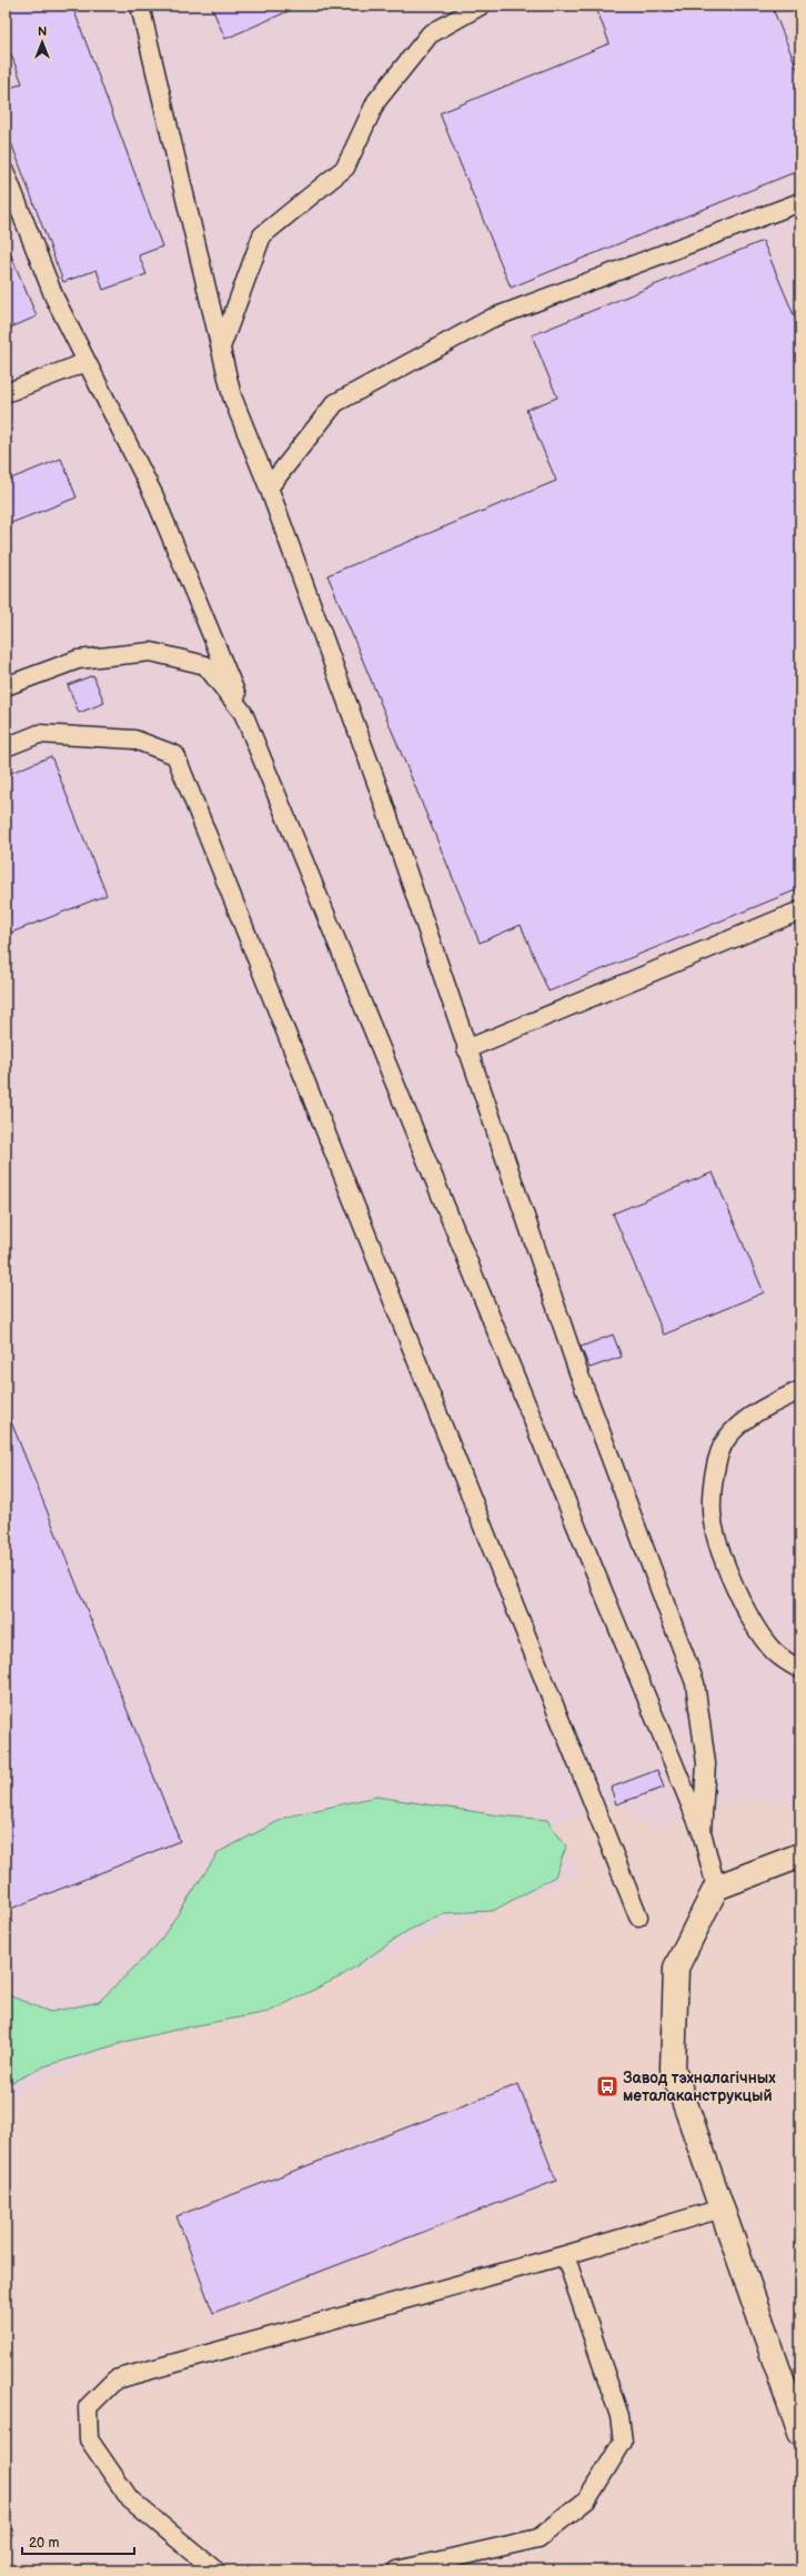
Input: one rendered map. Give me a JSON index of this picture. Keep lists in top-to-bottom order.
{
  "places": {
    "bus stop": ["Завод тэхналагічных металаканструкцый"]
  },
  "scale_bar": "20 m",
  "north": "top"
}
